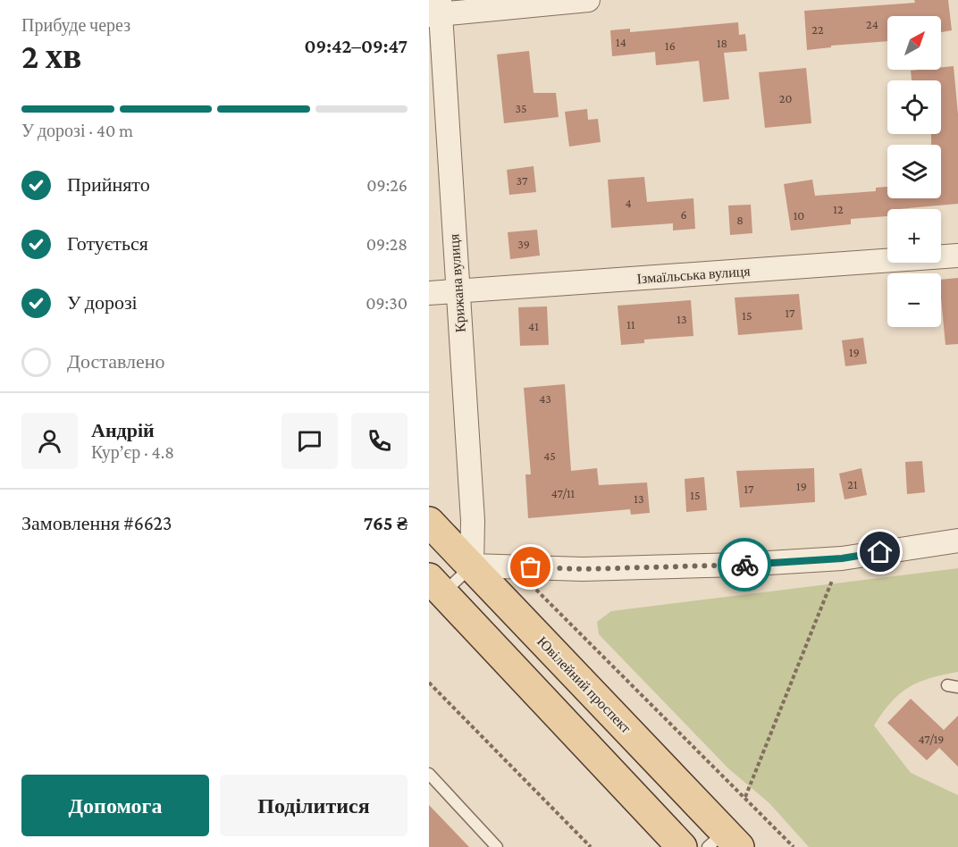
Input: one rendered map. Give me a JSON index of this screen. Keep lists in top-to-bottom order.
{
  "streets": {
    "main road": ["Ювілейний проспект"],
    "street": ["Ізмаїльська вулиця", "Крижана вулиця"]
  },
  "crossings": [
    ["Ізмаїльська вулиця", "Крижана вулиця"],
    ["Крижана вулиця", "Ювілейний проспект"]
  ],
  "house_numbers": [
    "24",
    "22",
    "14",
    "18",
    "16",
    "20",
    "35",
    "37",
    "4",
    "12",
    "6",
    "10",
    "8",
    "39",
    "17",
    "15",
    "13",
    "11",
    "41",
    "19",
    "43",
    "45",
    "21",
    "19",
    "17",
    "47/11",
    "15",
    "13",
    "47/19"
  ],
  "north": "top right",
  "page": {
    "heading": ["2 хв", "Прибуде через", "09:42–09:47"],
    "panel": [
      "Андрій",
      "Кур’єр · 4.8",
      "Замовлення #6623",
      "765 ₴"
    ],
    "map_buttons": ["+", "−"],
    "bar": "У дорозі · 40 m",
    "list": [
      ["Прийнято", "09:26"],
      ["Готується", "09:28"],
      ["У дорозі", "09:30"],
      "Доставлено"
    ],
    "buttons": ["Допомога", "Поділитися"]
  }
}
